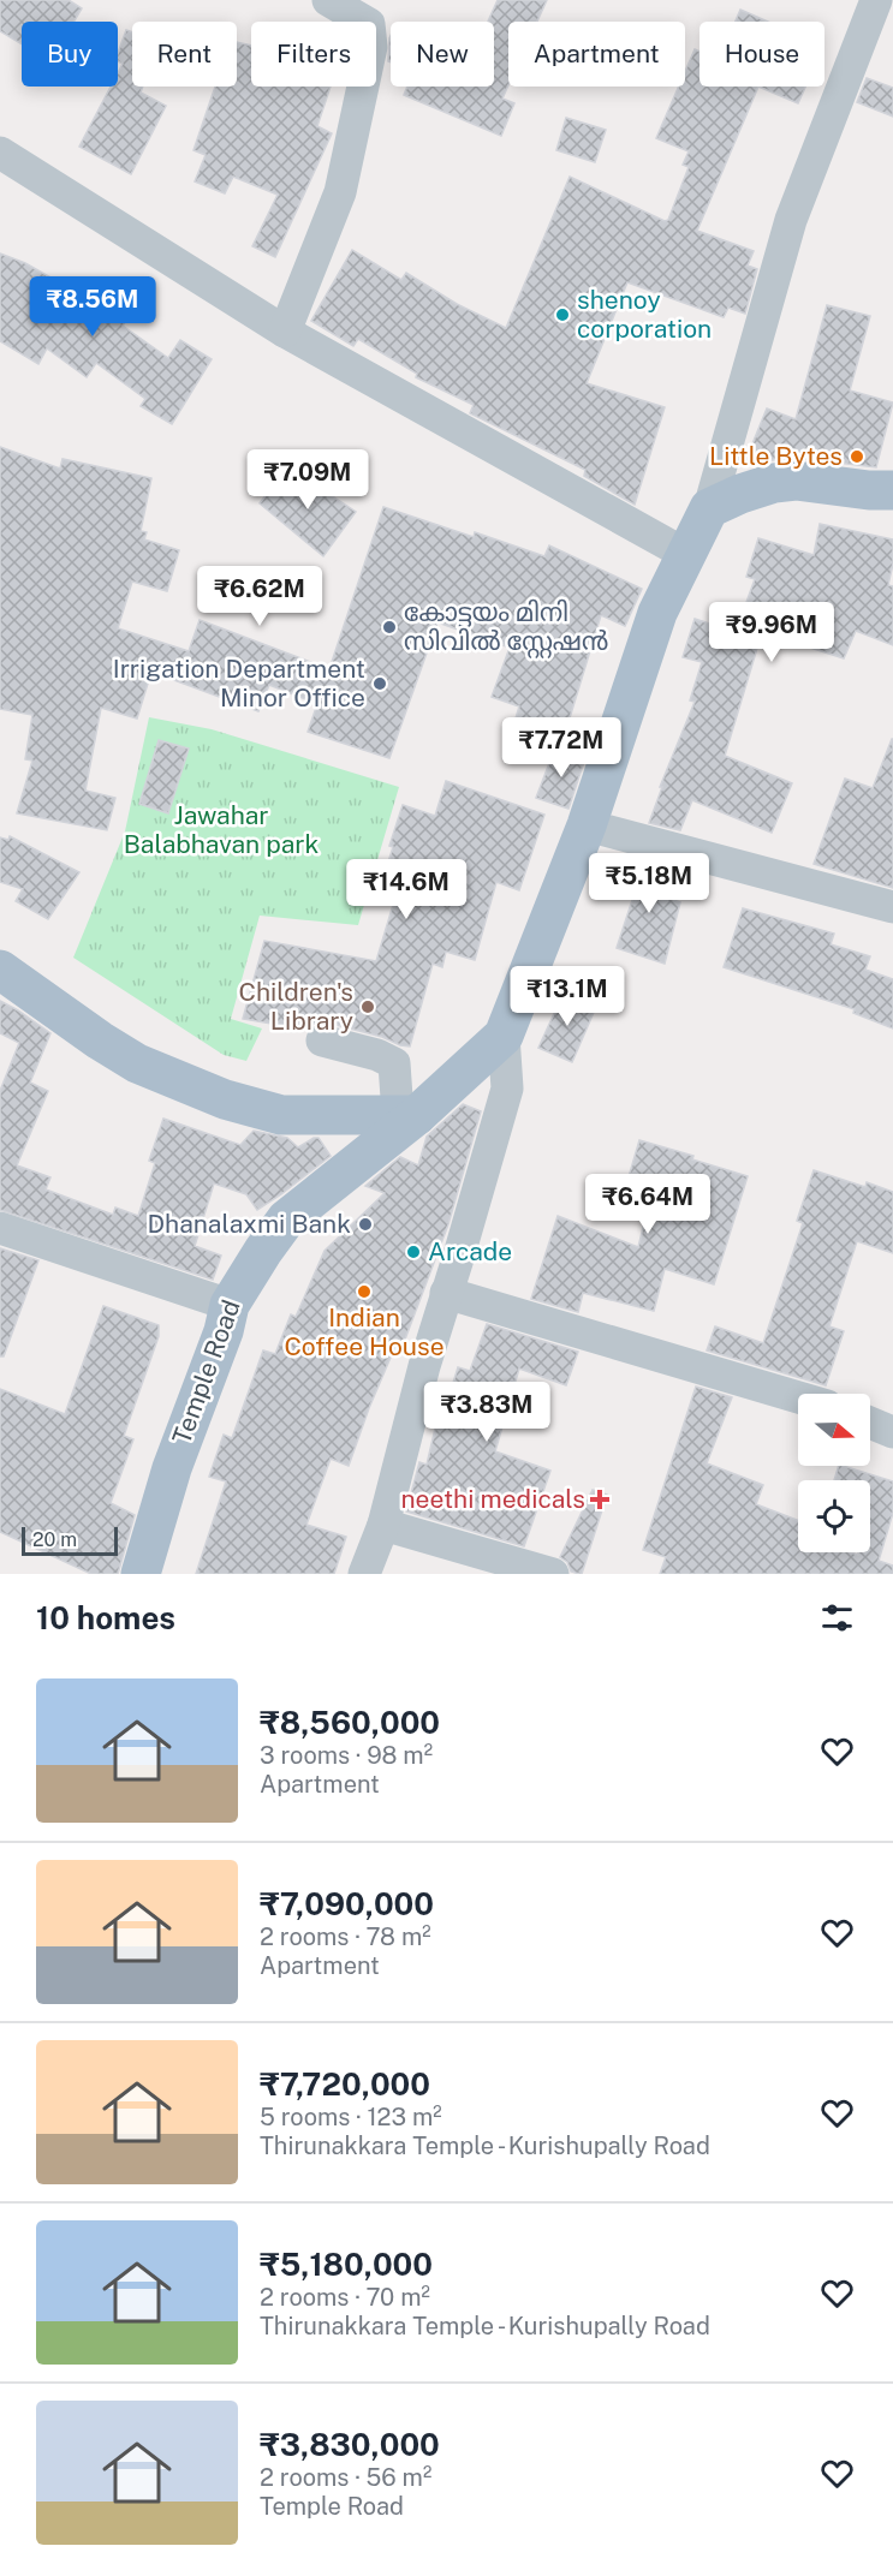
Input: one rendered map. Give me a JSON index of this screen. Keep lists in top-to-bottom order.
{
  "streets": {
    "main road": ["Temple Road"]
  },
  "parks": ["Jawahar Balabhavan park"],
  "places": {
    "other": [
      "shenoy corporation",
      "Little Bytes",
      "കോട്ടയം മിനി സിവിൽ സ്റ്റേഷൻ",
      "Irrigation Department Minor Office",
      "Children's Library",
      "Dhanalaxmi Bank",
      "Arcade",
      "Indian Coffee House"
    ],
    "health": ["neethi medicals"]
  },
  "scale_bar": "20 m",
  "north": "right",
  "page": {
    "chip": [
      "Buy",
      "Rent",
      "Filters",
      "New",
      "Apartment",
      "House"
    ],
    "price": [
      "₹8.56M",
      "₹7.09M",
      "₹6.62M",
      "₹9.96M",
      "₹7.72M",
      "₹5.18M",
      "₹14.6M",
      "₹13.1M",
      "₹6.64M",
      "₹3.83M"
    ],
    "scale": "20 m",
    "heading": "10 homes",
    "list": [
      {
        "name": "₹8,560,000",
        "note": "3 rooms · 98 m² · Apartment"
      },
      {
        "name": "₹7,090,000",
        "note": "2 rooms · 78 m² · Apartment"
      },
      {
        "name": "₹7,720,000",
        "note": "5 rooms · 123 m² · Thirunakkara Temple - Kurishupally Road"
      },
      {
        "name": "₹5,180,000",
        "note": "2 rooms · 70 m² · Thirunakkara Temple - Kurishupally Road"
      },
      {
        "name": "₹3,830,000",
        "note": "2 rooms · 56 m² · Temple Road"
      }
    ]
  }
}
